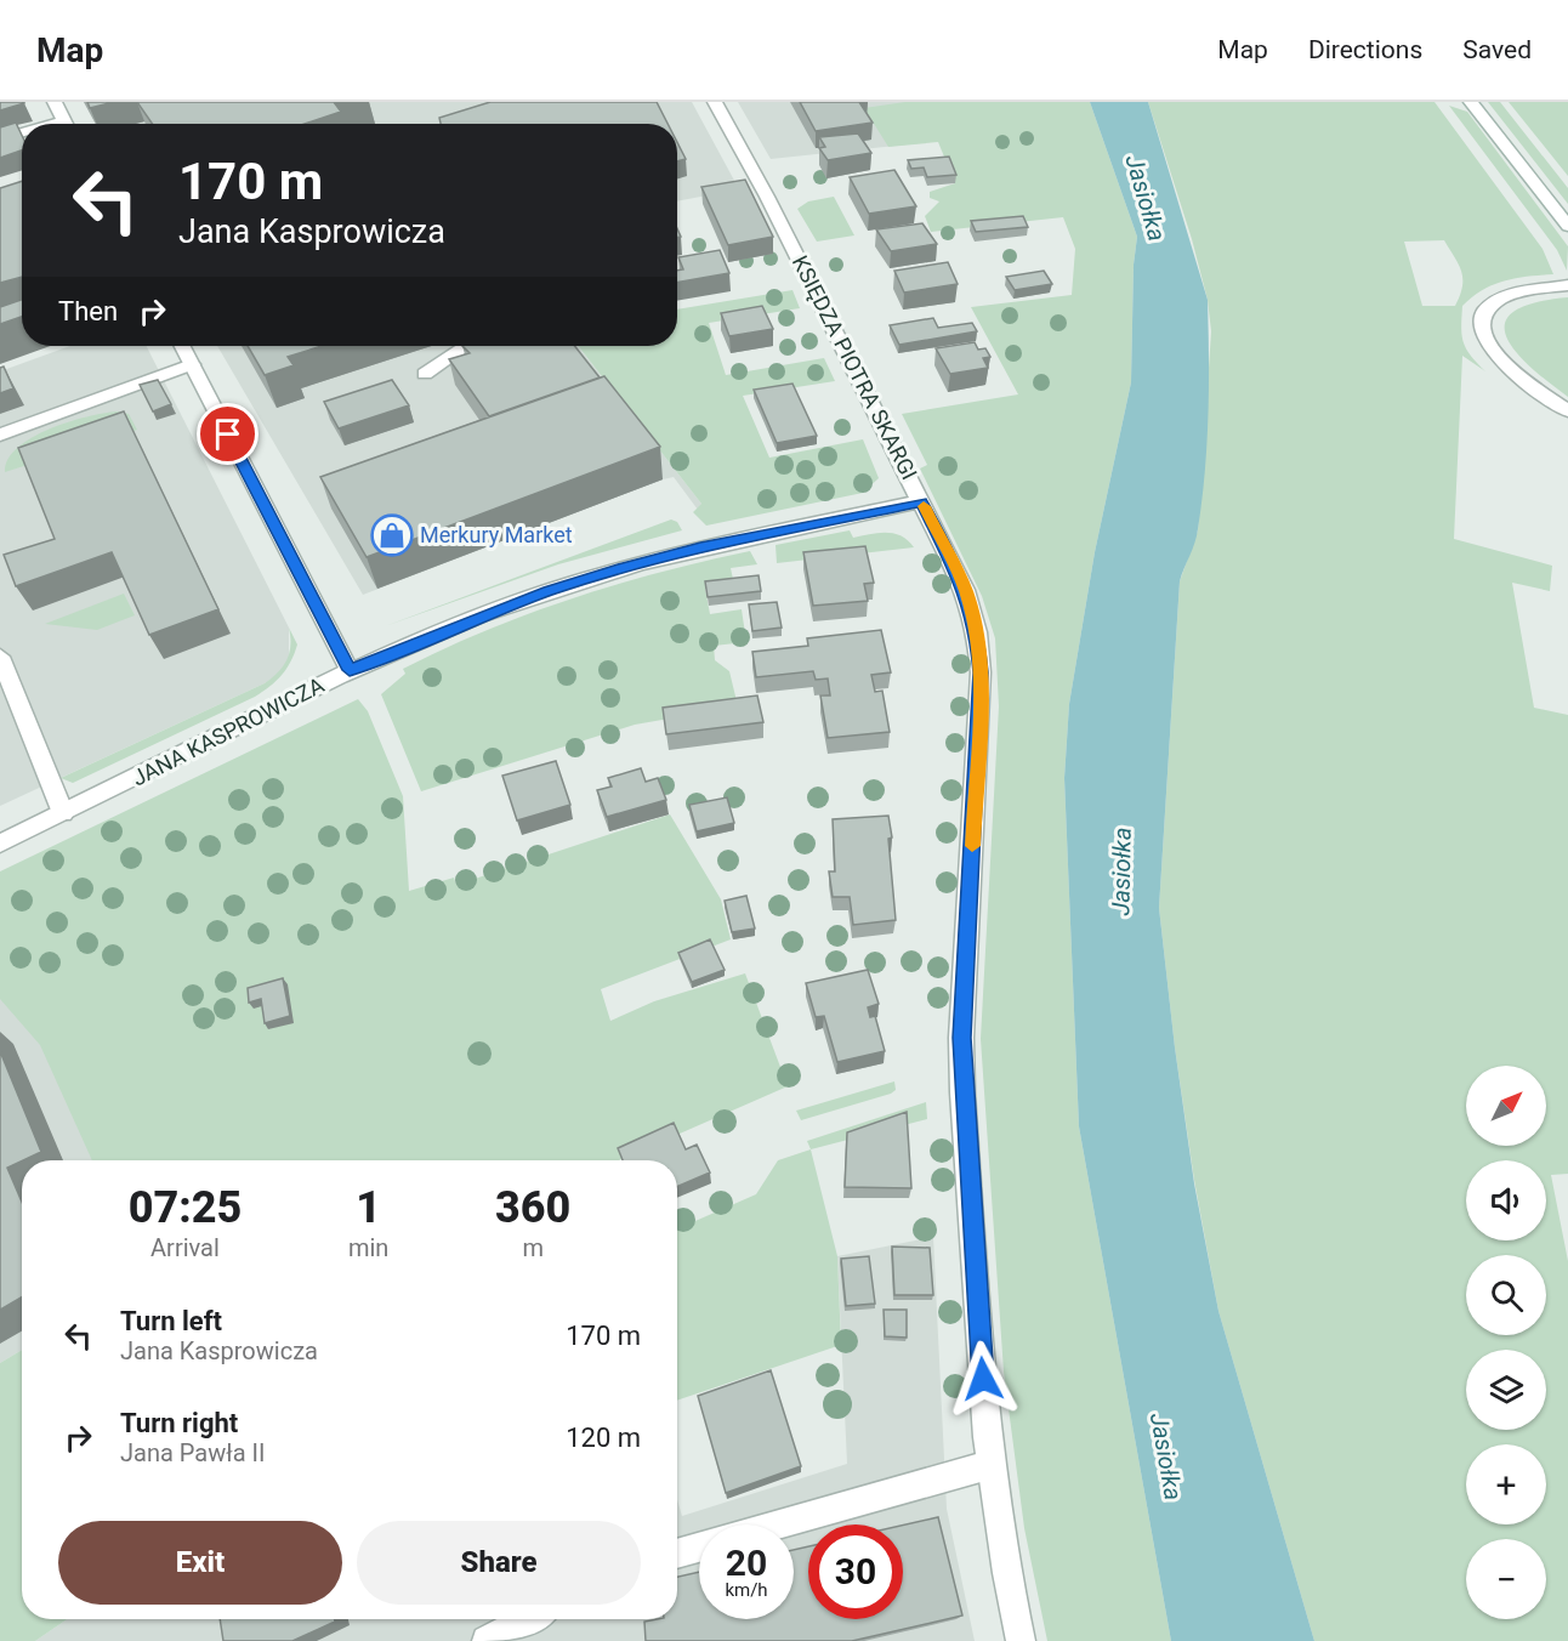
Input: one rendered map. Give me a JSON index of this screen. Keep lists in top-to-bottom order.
{
  "streets": {
    "street": ["KSIĘDZA PIOTRA SKARGI", "JANA KASPROWICZA"]
  },
  "crossings": [
    ["KSIĘDZA PIOTRA SKARGI", "JANA KASPROWICZA"]
  ],
  "water": ["Jasiołka"],
  "places": {
    "shop": ["Merkury Market"]
  },
  "north": "top right",
  "page": {
    "header": "Map",
    "nav": ["Map", "Directions", "Saved"],
    "turn": ["170 m", "Jana Kasprowicza"],
    "then": "Then",
    "map_buttons": ["+", "−"],
    "eta": [
      "07:25",
      "Arrival",
      "1",
      "min",
      "360",
      "m"
    ],
    "list": [
      {
        "name": "Turn left",
        "note": "Jana Kasprowicza",
        "value": "170 m"
      },
      {
        "name": "Turn right",
        "note": "Jana Pawła II",
        "value": "120 m"
      }
    ],
    "buttons": ["Exit", "Share"],
    "speed": "20 km/h",
    "limit": "30"
  }
}
